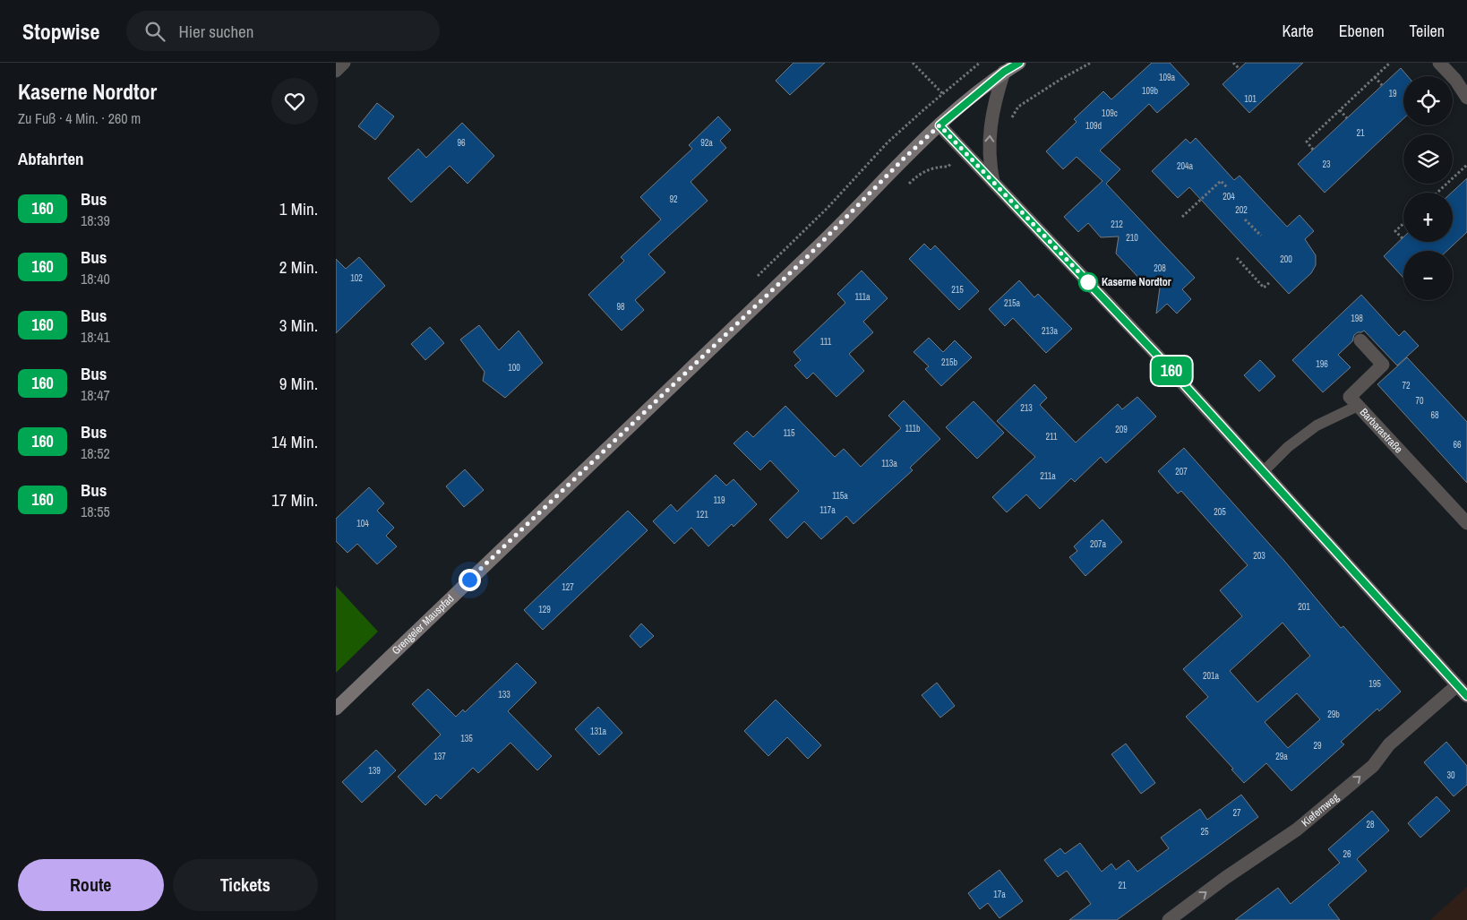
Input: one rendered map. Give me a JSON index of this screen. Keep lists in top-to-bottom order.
{
  "streets": {
    "main road": ["Grengeler Mauspfad"],
    "street": ["Barbarastraße", "Kiefernweg"]
  },
  "one_way": ["Kiefernweg"],
  "places": ["Kaserne Nordtor"],
  "lines": ["bus line 160"],
  "house_numbers": [
    "109a",
    "109b",
    "19",
    "101",
    "109c",
    "109d",
    "21",
    "96",
    "92a",
    "23",
    "204a",
    "204",
    "92",
    "202",
    "212",
    "210",
    "200",
    "208",
    "102",
    "215",
    "111a",
    "215a",
    "98",
    "198",
    "213a",
    "111",
    "215b",
    "196",
    "100",
    "72",
    "70",
    "213",
    "68",
    "111b",
    "209",
    "115",
    "211",
    "66",
    "113a",
    "207",
    "211a",
    "115a",
    "119",
    "117a",
    "205",
    "121",
    "104",
    "207a",
    "203",
    "127",
    "201",
    "129",
    "201a",
    "195",
    "133",
    "29b",
    "131a",
    "135",
    "29",
    "137",
    "29a",
    "139",
    "30",
    "27",
    "28",
    "25",
    "26",
    "21",
    "17a"
  ],
  "page": {
    "header": "Stopwise",
    "search": "Hier suchen",
    "nav": ["Karte", "Ebenen", "Teilen"],
    "heading": [
      ["Kaserne Nordtor", "Zu Fuß · 4 Min. · 260 m"],
      "Abfahrten"
    ],
    "on_map": "160",
    "map_buttons": ["+", "−"],
    "list": [
      {
        "mark": "160",
        "name": "Bus",
        "note": "18:39",
        "value": "1 Min."
      },
      {
        "mark": "160",
        "name": "Bus",
        "note": "18:40",
        "value": "2 Min."
      },
      {
        "mark": "160",
        "name": "Bus",
        "note": "18:41",
        "value": "3 Min."
      },
      {
        "mark": "160",
        "name": "Bus",
        "note": "18:47",
        "value": "9 Min."
      },
      {
        "mark": "160",
        "name": "Bus",
        "note": "18:52",
        "value": "14 Min."
      },
      {
        "mark": "160",
        "name": "Bus",
        "note": "18:55",
        "value": "17 Min."
      }
    ],
    "buttons": ["Route", "Tickets"]
  }
}
